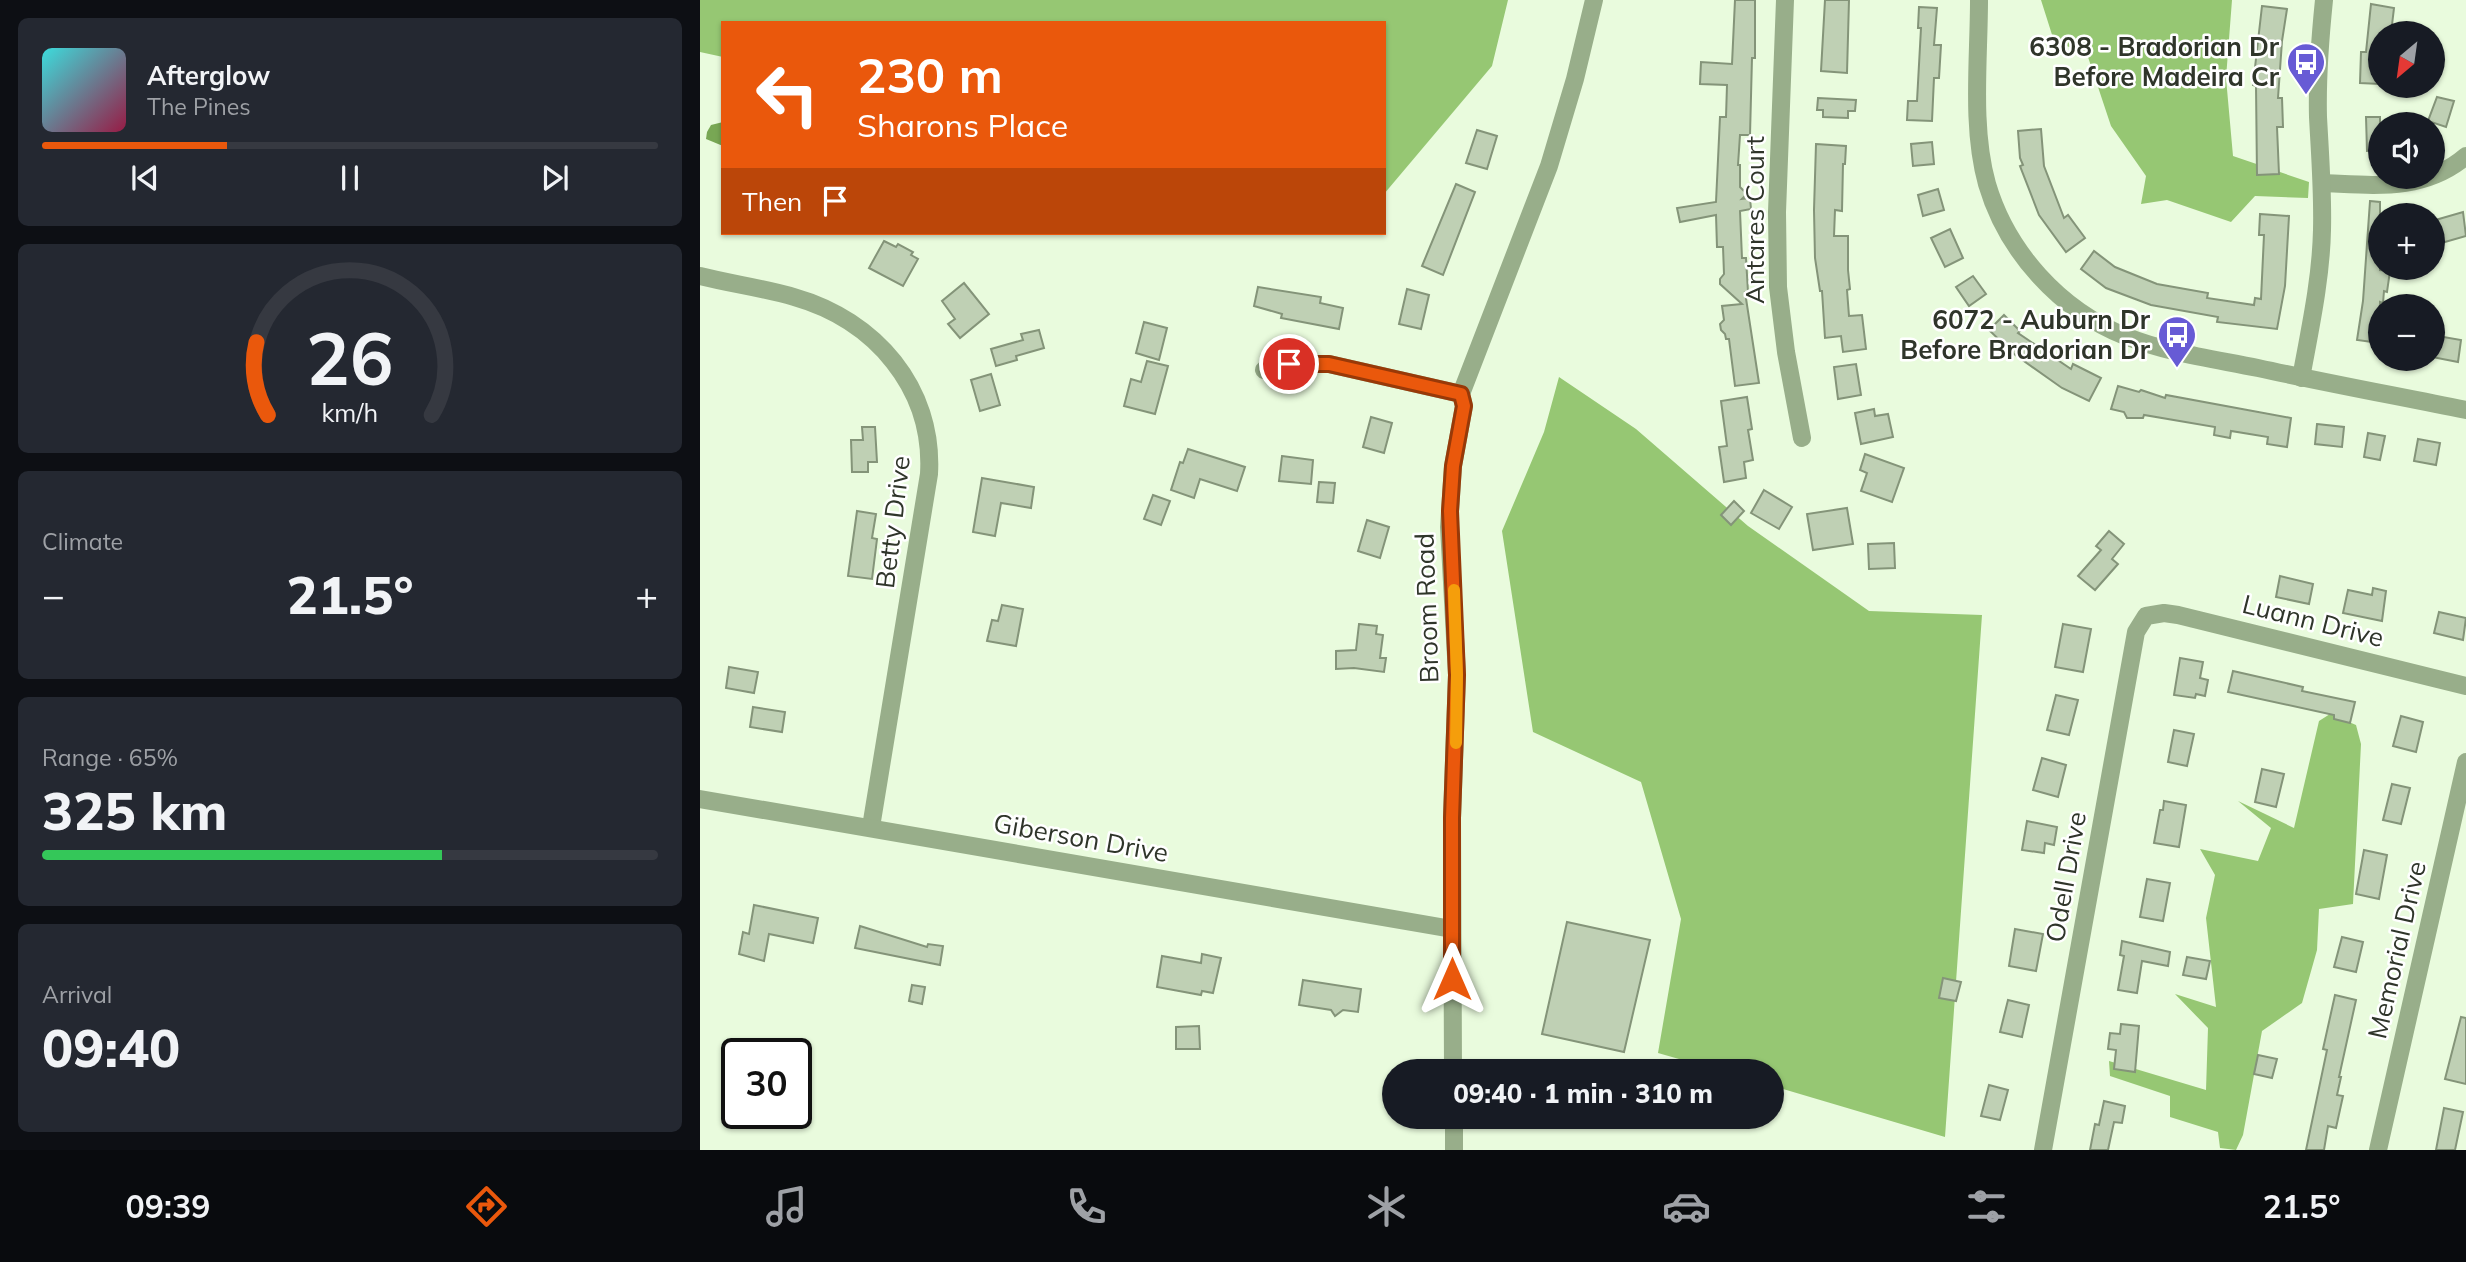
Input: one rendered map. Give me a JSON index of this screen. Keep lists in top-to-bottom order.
{
  "streets": {
    "street": [
      "Antares Court",
      "Betty Drive",
      "Broom Road",
      "Luann Drive",
      "Giberson Drive",
      "Odell Drive",
      "Memorial Drive"
    ]
  },
  "crossings": [
    ["Betty Drive", "Giberson Drive"],
    ["Broom Road", "Giberson Drive"],
    ["Luann Drive", "Odell Drive"]
  ],
  "places": {
    "bus stop": ["6308 - Bradorian Dr Before Madeira Cr", "6072 - Auburn Dr Before Bradorian Dr"]
  },
  "north": "bottom left",
  "page": {
    "map_buttons": ["+", "−"],
    "turn": ["230 m", "Sharons Place"],
    "song": ["Afterglow", "The Pines"],
    "then": "Then",
    "tile": [
      "Climate",
      ["Range · 65%", "325 km"],
      ["Arrival", "09:40"]
    ],
    "heat": ["−", "21.5°", "+"],
    "limit": "30",
    "trip": "09:40 · 1 min · 310 m",
    "tabs": ["09:39", "21.5°"],
    "gauge": ["26", "km/h"]
  }
}
